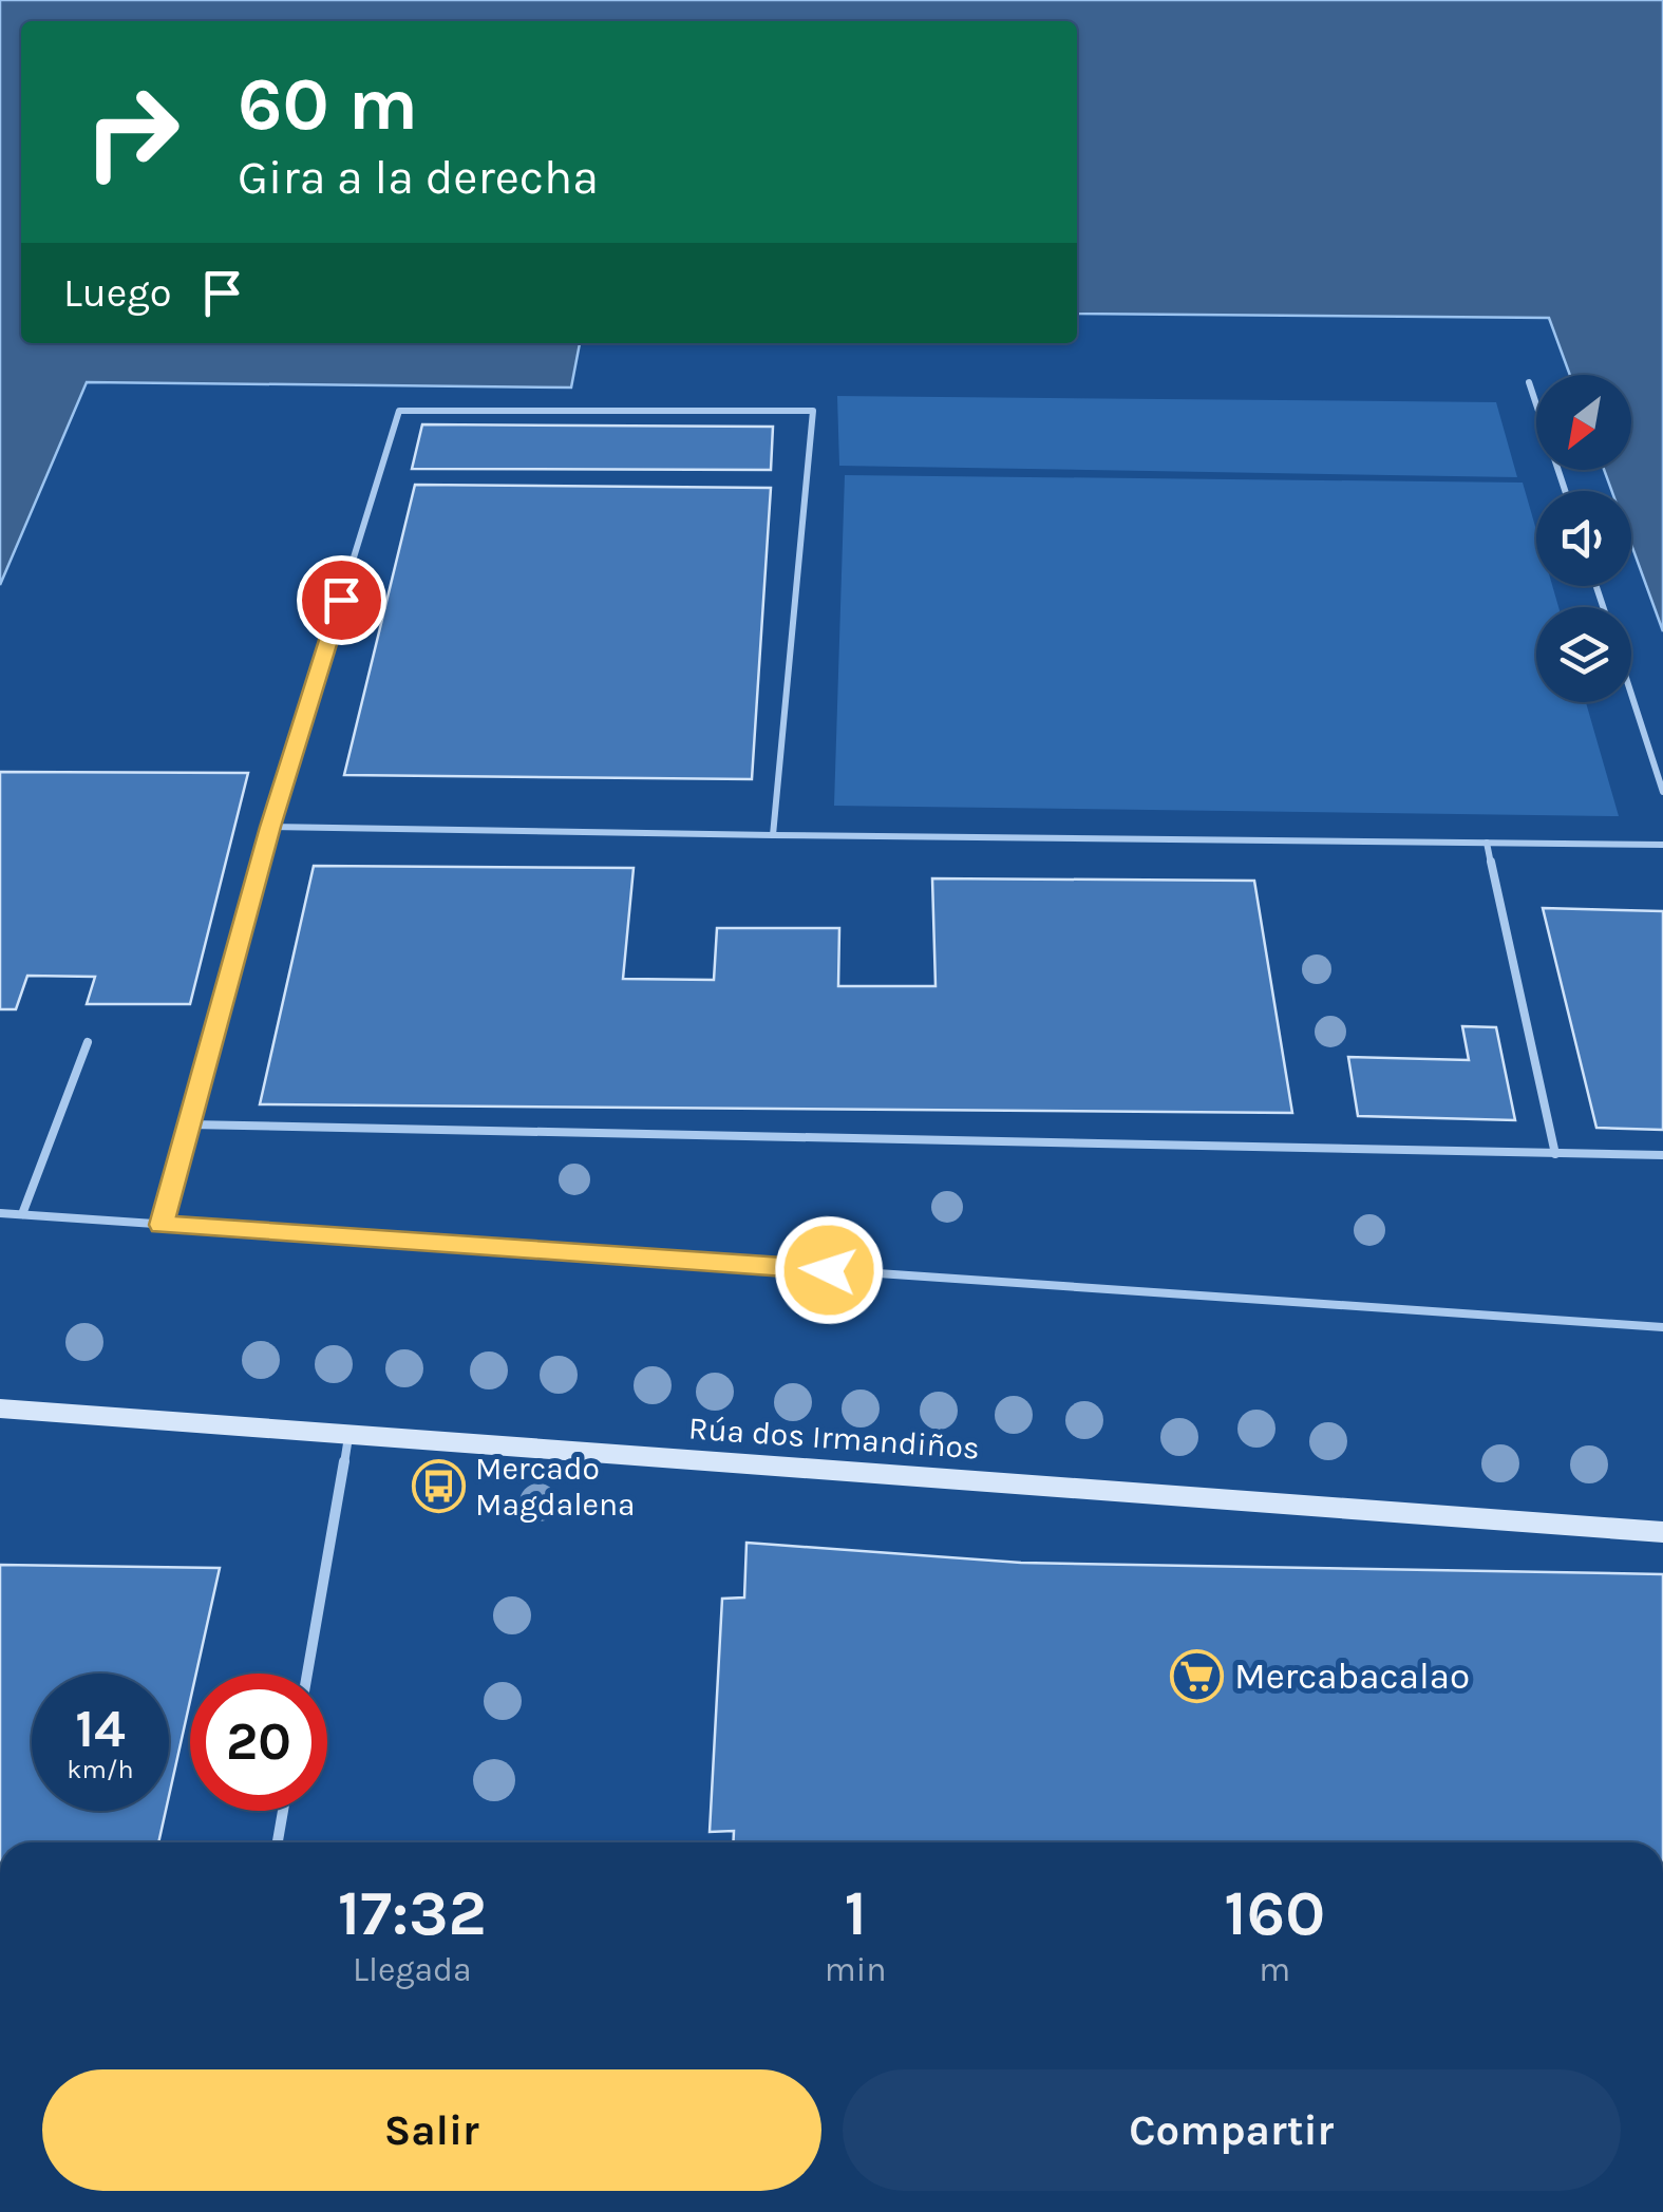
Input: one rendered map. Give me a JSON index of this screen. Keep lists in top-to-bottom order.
{
  "streets": {
    "main road": ["Rúa dos Irmandiños"]
  },
  "places": {
    "bus stop": ["Mercado Magdalena"],
    "supermarket": ["Mercabacalao"]
  },
  "north": "bottom left",
  "page": {
    "turn": ["60 m", "Gira a la derecha"],
    "then": "Luego",
    "speed": "14 km/h",
    "limit": "20",
    "eta": [
      "17:32",
      "Llegada",
      "1",
      "min",
      "160",
      "m"
    ],
    "buttons": ["Salir", "Compartir"]
  }
}
